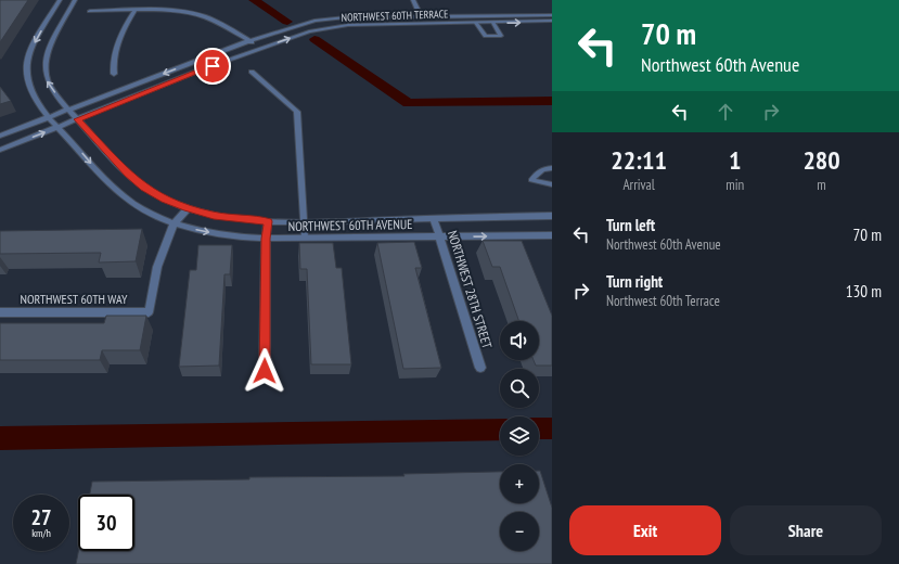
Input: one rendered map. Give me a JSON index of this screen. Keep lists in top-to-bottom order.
{
  "streets": {
    "street": [
      "NORTHWEST 60TH TERRACE",
      "NORTHWEST 60TH AVENUE",
      "NORTHWEST 28TH STREET",
      "NORTHWEST 60TH WAY"
    ]
  },
  "crossings": [
    ["NORTHWEST 60TH TERRACE", "NORTHWEST 60TH AVENUE"],
    ["NORTHWEST 60TH AVENUE", "NORTHWEST 28TH STREET"],
    ["NORTHWEST 60TH AVENUE", "NORTHWEST 60TH WAY"]
  ],
  "page": {
    "turn": ["70 m", "Northwest 60th Avenue"],
    "eta": [
      "22:11",
      "Arrival",
      "1",
      "min",
      "280",
      "m"
    ],
    "list": [
      {
        "name": "Turn left",
        "note": "Northwest 60th Avenue",
        "value": "70 m"
      },
      {
        "name": "Turn right",
        "note": "Northwest 60th Terrace",
        "value": "130 m"
      }
    ],
    "map_buttons": ["+", "−"],
    "speed": "27 km/h",
    "limit": "30",
    "buttons": ["Exit", "Share"]
  }
}
